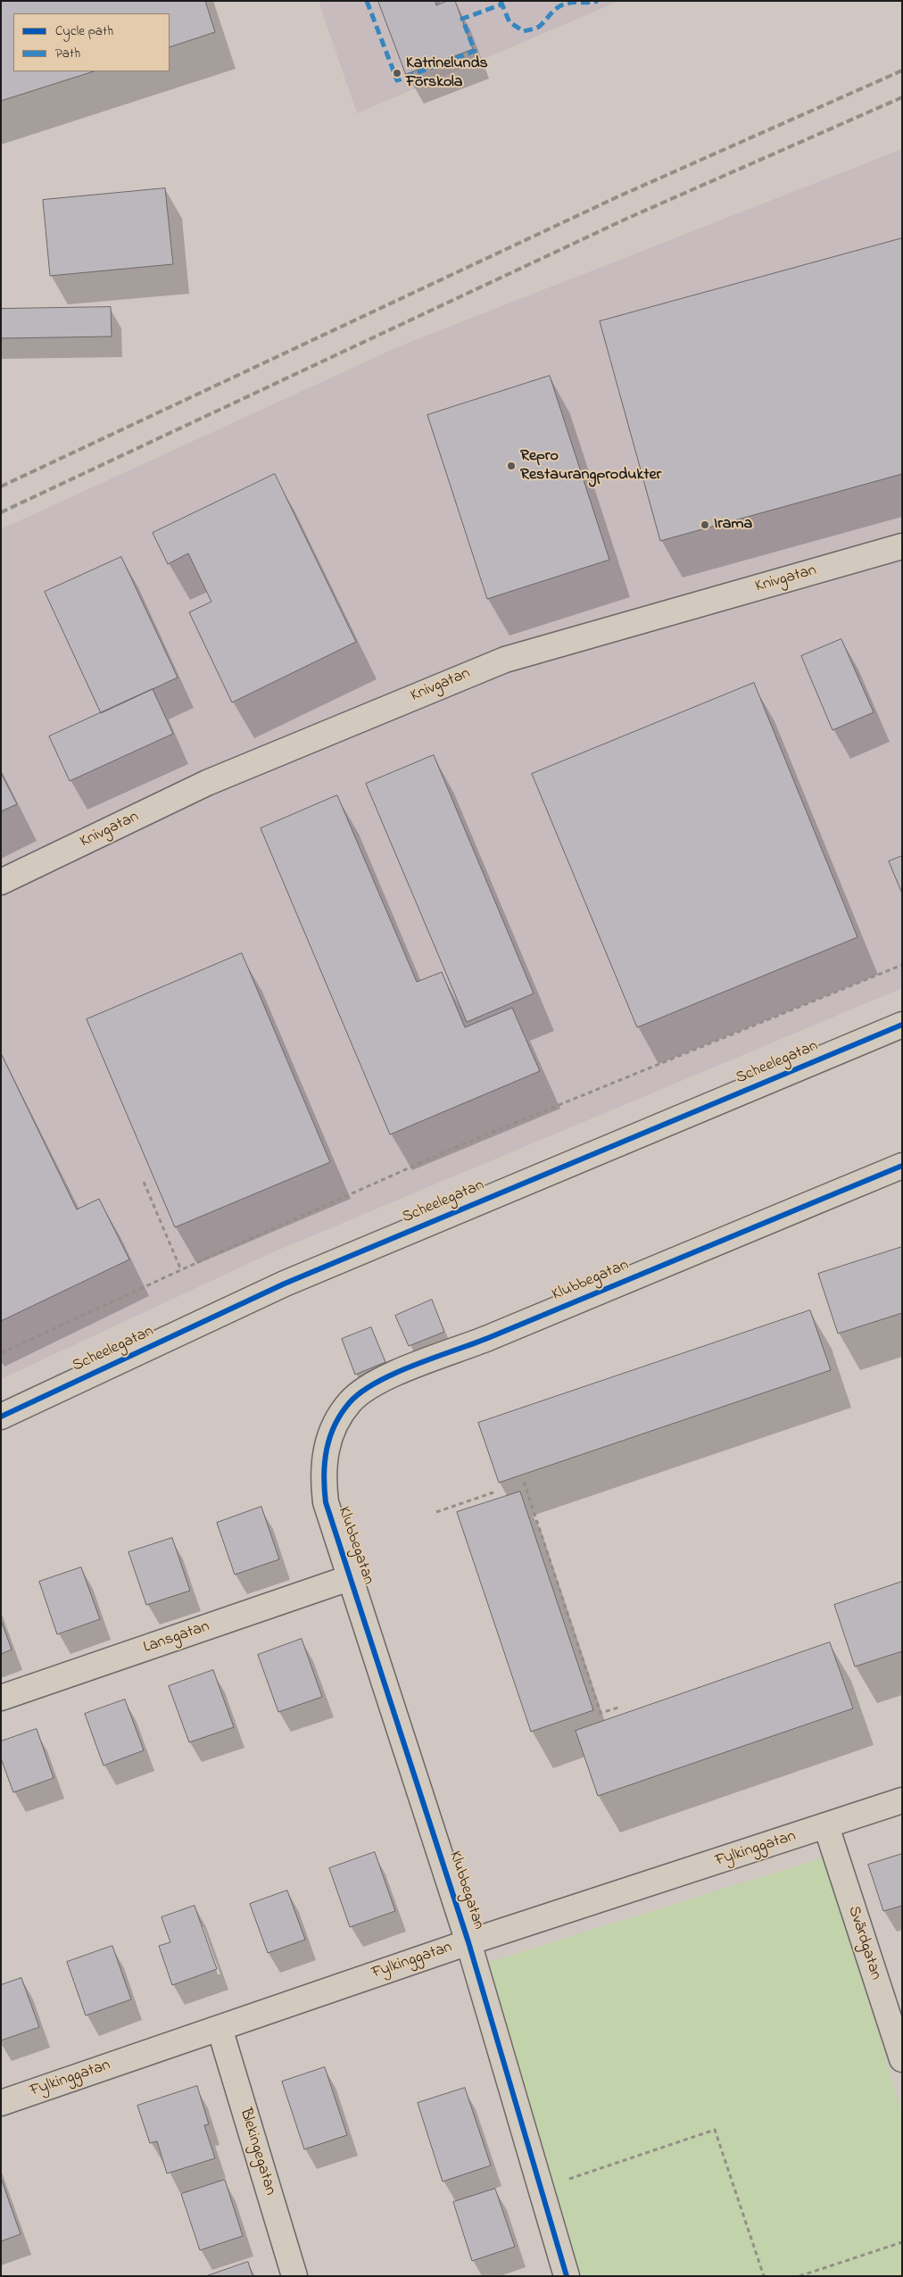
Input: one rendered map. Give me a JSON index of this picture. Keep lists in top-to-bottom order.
{
  "streets": {
    "street": [
      "Knivgatan",
      "Scheelegatan",
      "Klubbegatan",
      "Lansgatan",
      "Fylkinggatan",
      "Svärdgatan",
      "Blekingegatan"
    ]
  },
  "crossings": [
    ["Klubbegatan", "Lansgatan"],
    ["Klubbegatan", "Fylkinggatan"],
    ["Fylkinggatan", "Svärdgatan"],
    ["Fylkinggatan", "Blekingegatan"]
  ],
  "places": ["Katrinelunds Förskola", "Repro Restaurangprodukter", "Irama"],
  "legend": ["Cycle path", "Path"]
}
